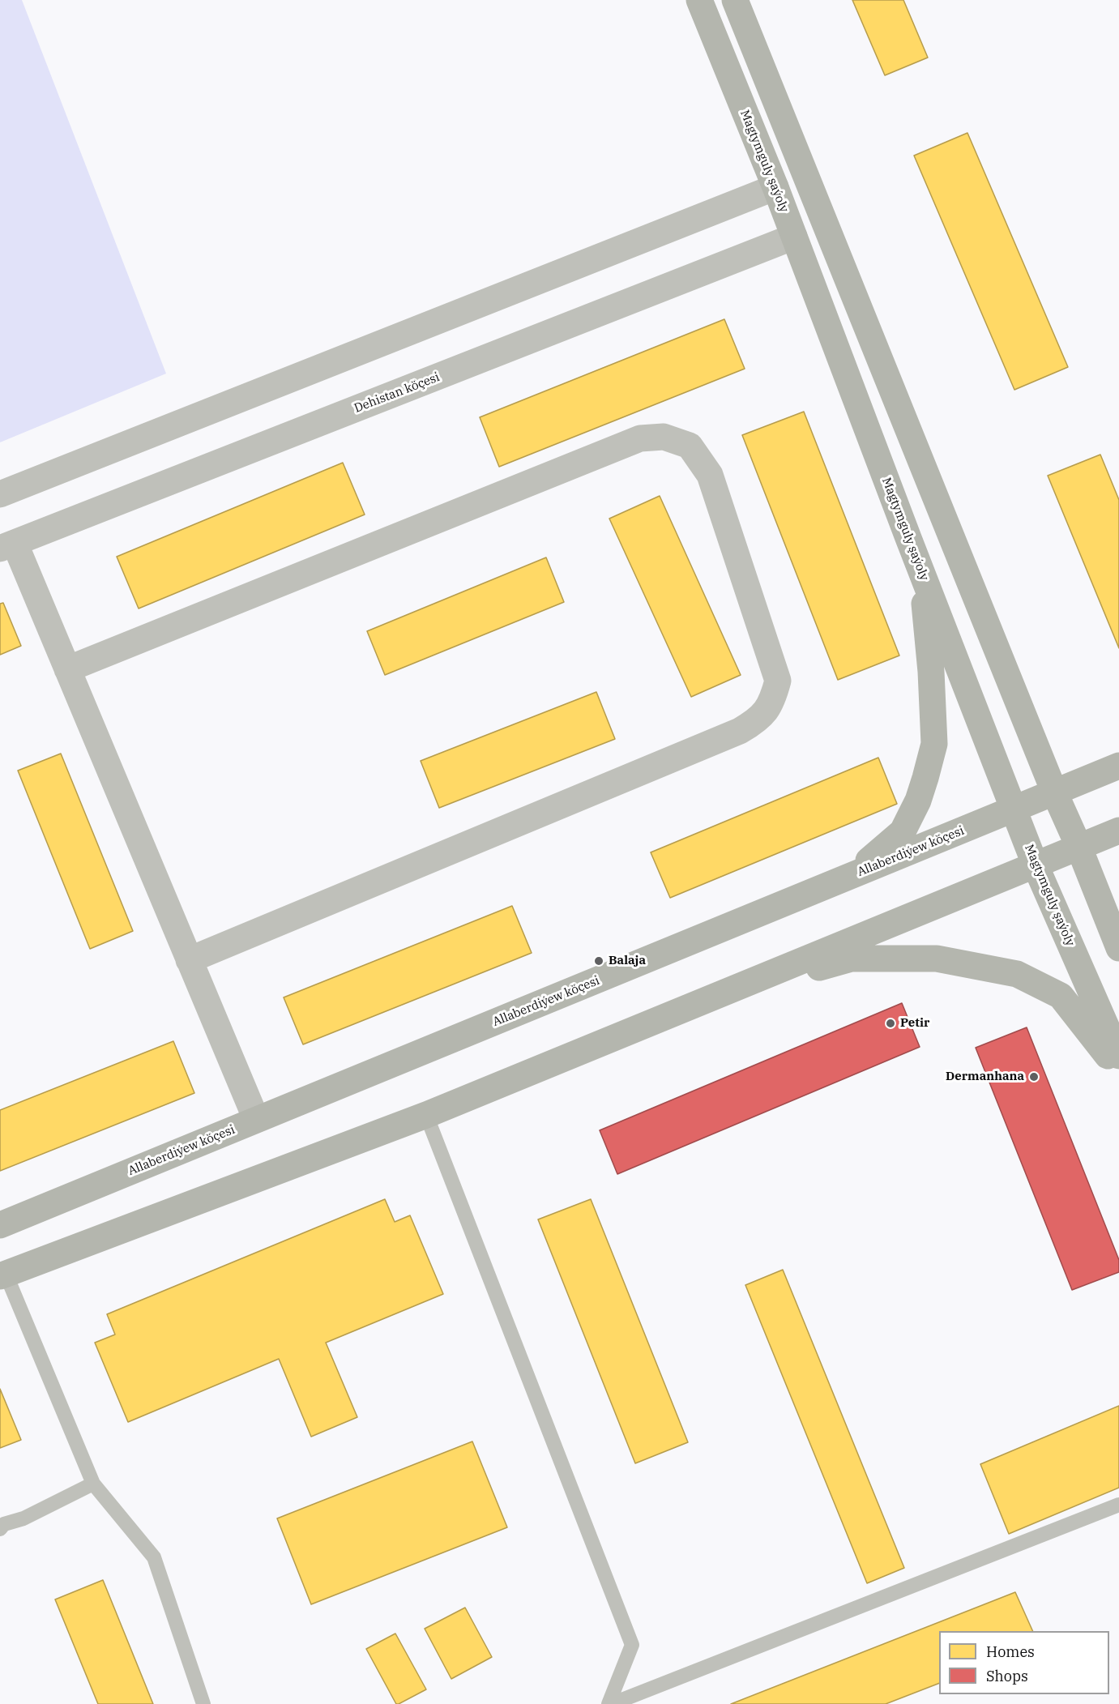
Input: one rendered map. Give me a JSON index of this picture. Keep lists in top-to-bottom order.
{
  "streets": {
    "street": ["Magtymguly şaýoly", "Dehistan köçesi", "Allaberdiýew köçesi"]
  },
  "crossings": [
    ["Magtymguly şaýoly", "Dehistan köçesi"],
    ["Magtymguly şaýoly", "Allaberdiýew köçesi"]
  ],
  "places": ["Balaja", "Petir", "Dermanhana"],
  "legend": ["Homes", "Shops"]
}
